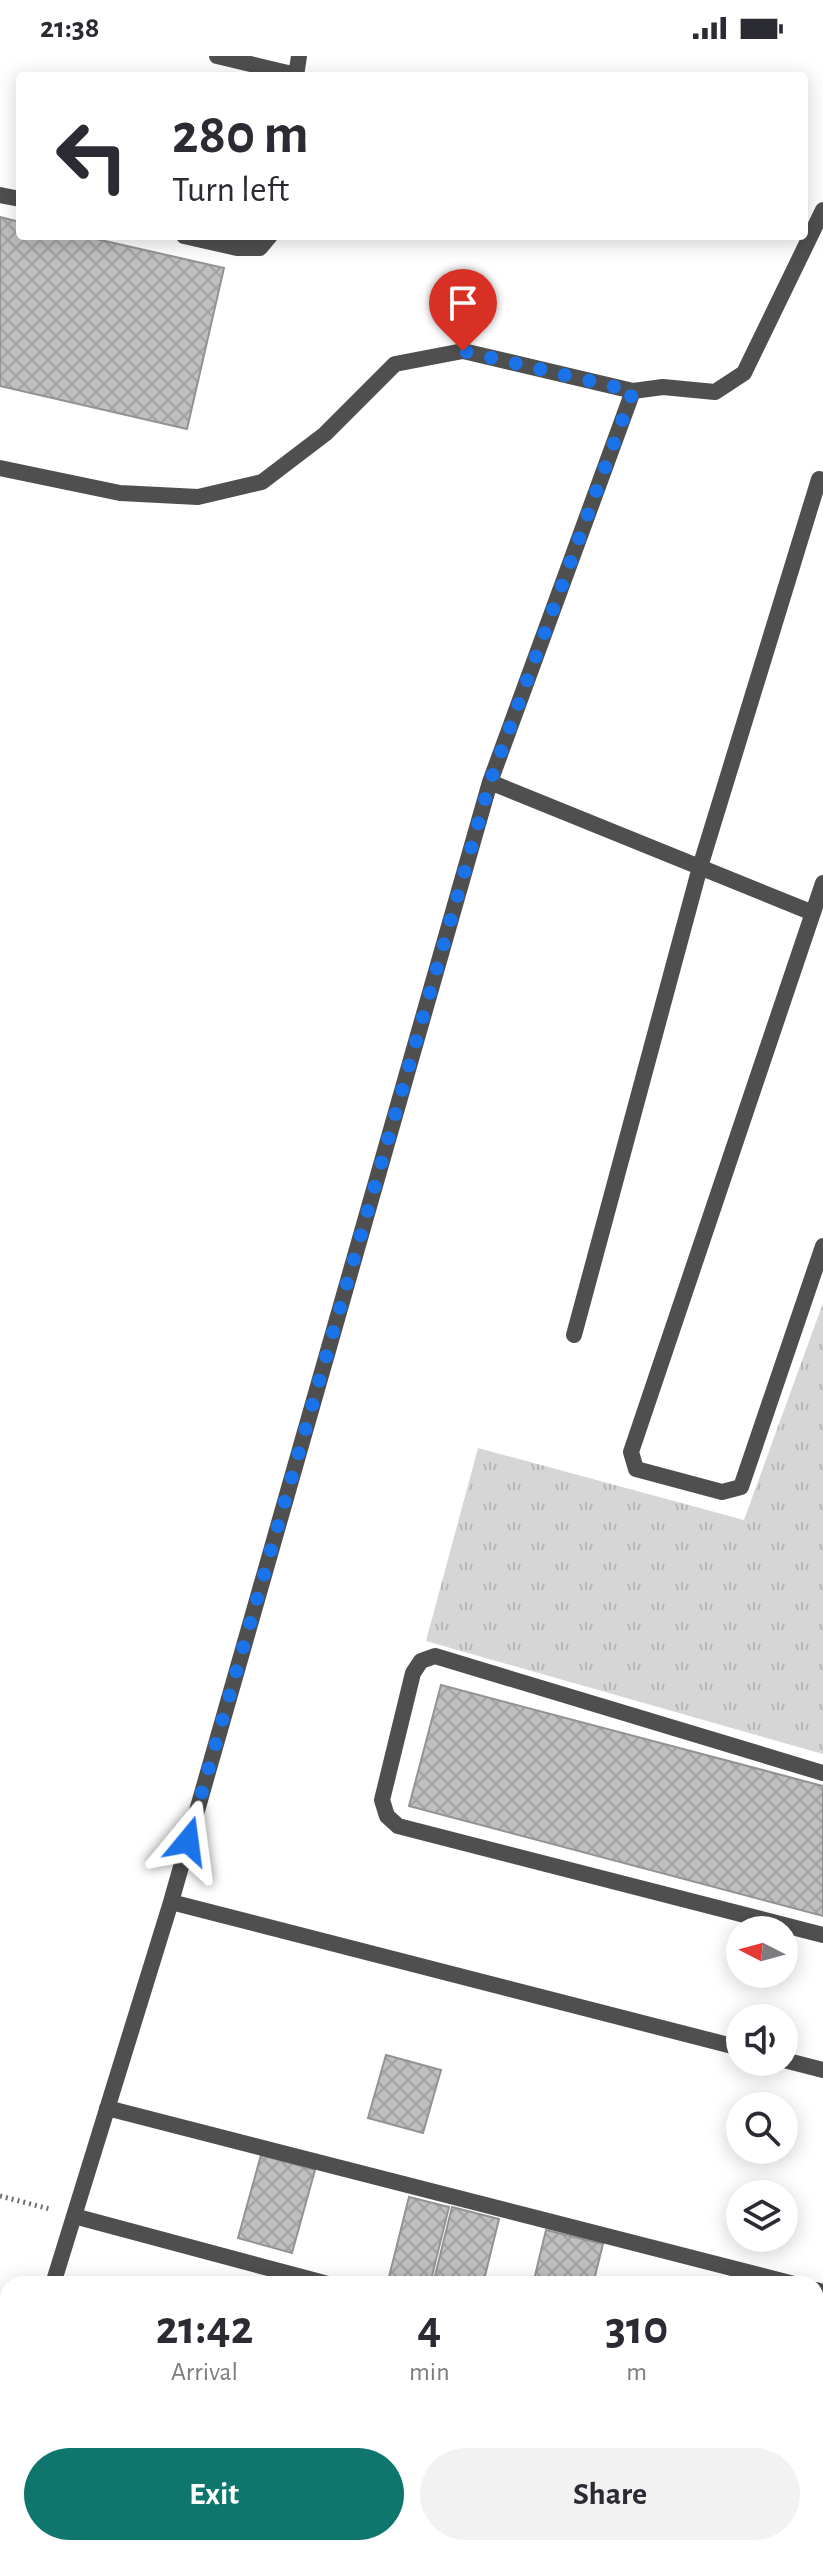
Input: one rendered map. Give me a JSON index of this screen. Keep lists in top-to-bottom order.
{
  "north": "left",
  "page": {
    "status": "21:38",
    "turn": ["280 m", "Turn left"],
    "eta": [
      "21:42",
      "Arrival",
      "4",
      "min",
      "310",
      "m"
    ],
    "buttons": ["Exit", "Share"]
  }
}
